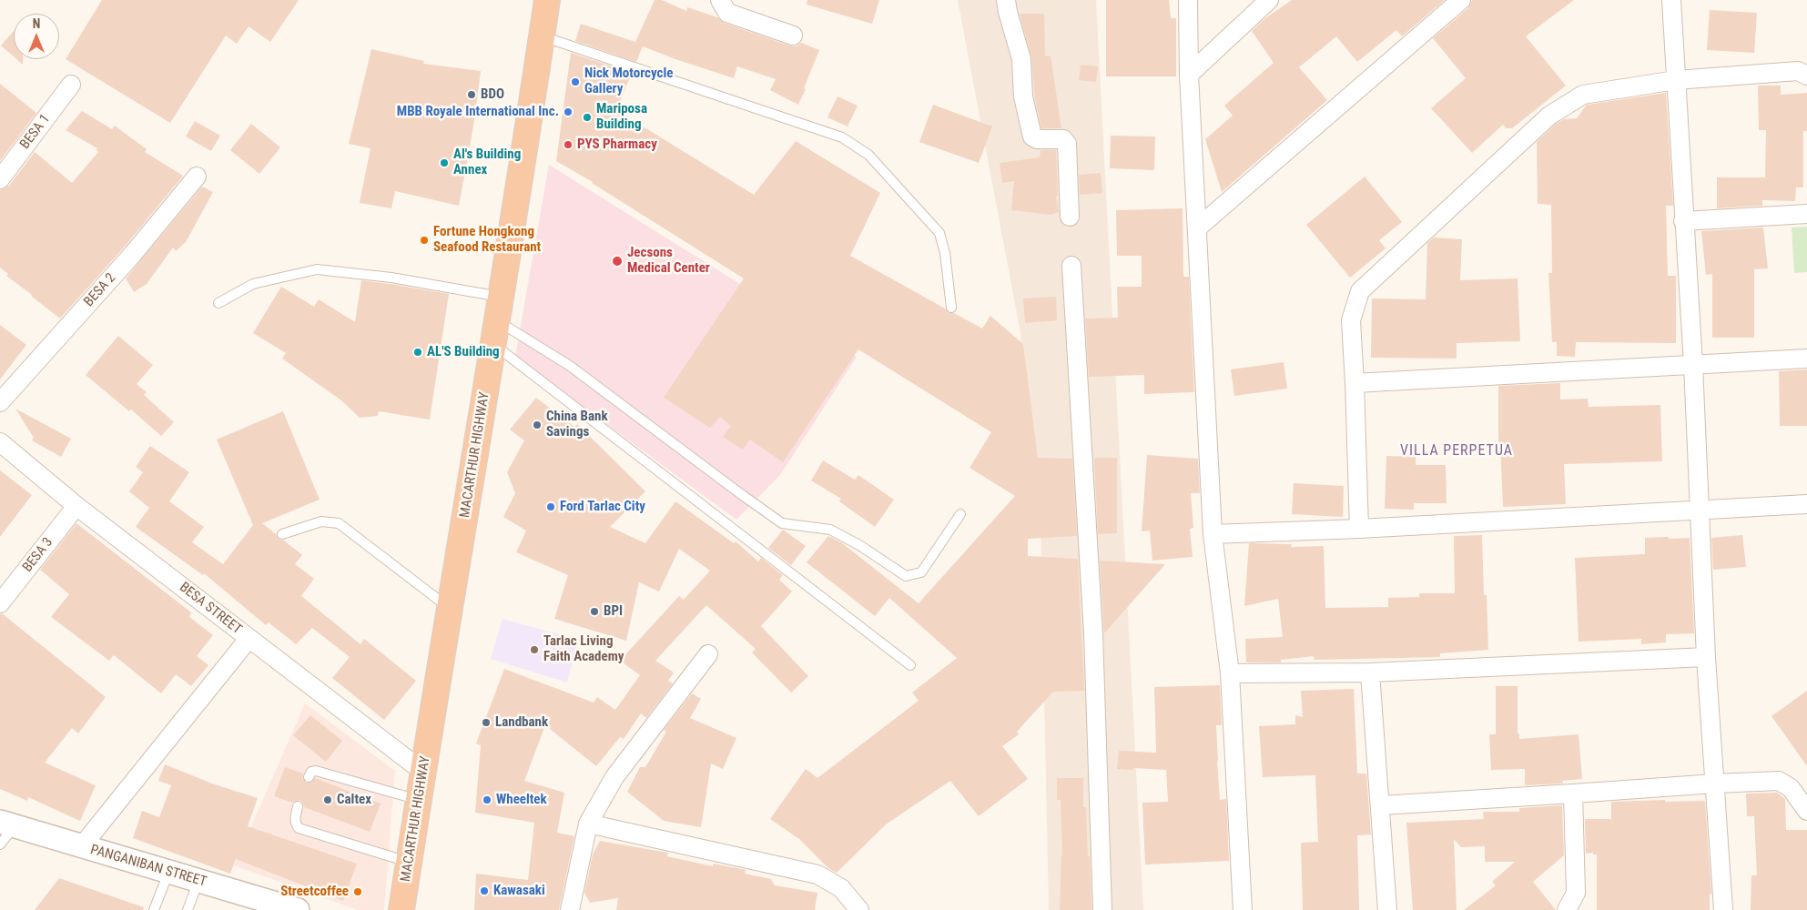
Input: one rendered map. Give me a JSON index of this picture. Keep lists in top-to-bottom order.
{
  "streets": {
    "highway": ["MACARTHUR HIGHWAY"],
    "street": [
      "BESA 1",
      "BESA 2",
      "BESA 3",
      "BESA STREET",
      "PANGANIBAN STREET"
    ]
  },
  "crossings": [
    ["MACARTHUR HIGHWAY", "BESA STREET"],
    ["BESA 3", "BESA STREET"]
  ],
  "districts": ["VILLA PERPETUA"],
  "places": [
    "Nick Motorcycle Gallery",
    "BDO",
    "MBB Royale International Inc.",
    "Mariposa Building",
    "PYS Pharmacy",
    "Al's Building Annex",
    "Fortune Hongkong Seafood Restaurant",
    "Jecsons Medical Center",
    "AL'S Building",
    "China Bank Savings",
    "Ford Tarlac City",
    "BPI",
    "Tarlac Living Faith Academy",
    "Landbank",
    "Caltex",
    "Wheeltek",
    "Kawasaki",
    "Streetcoffee"
  ],
  "north": "top"
}
